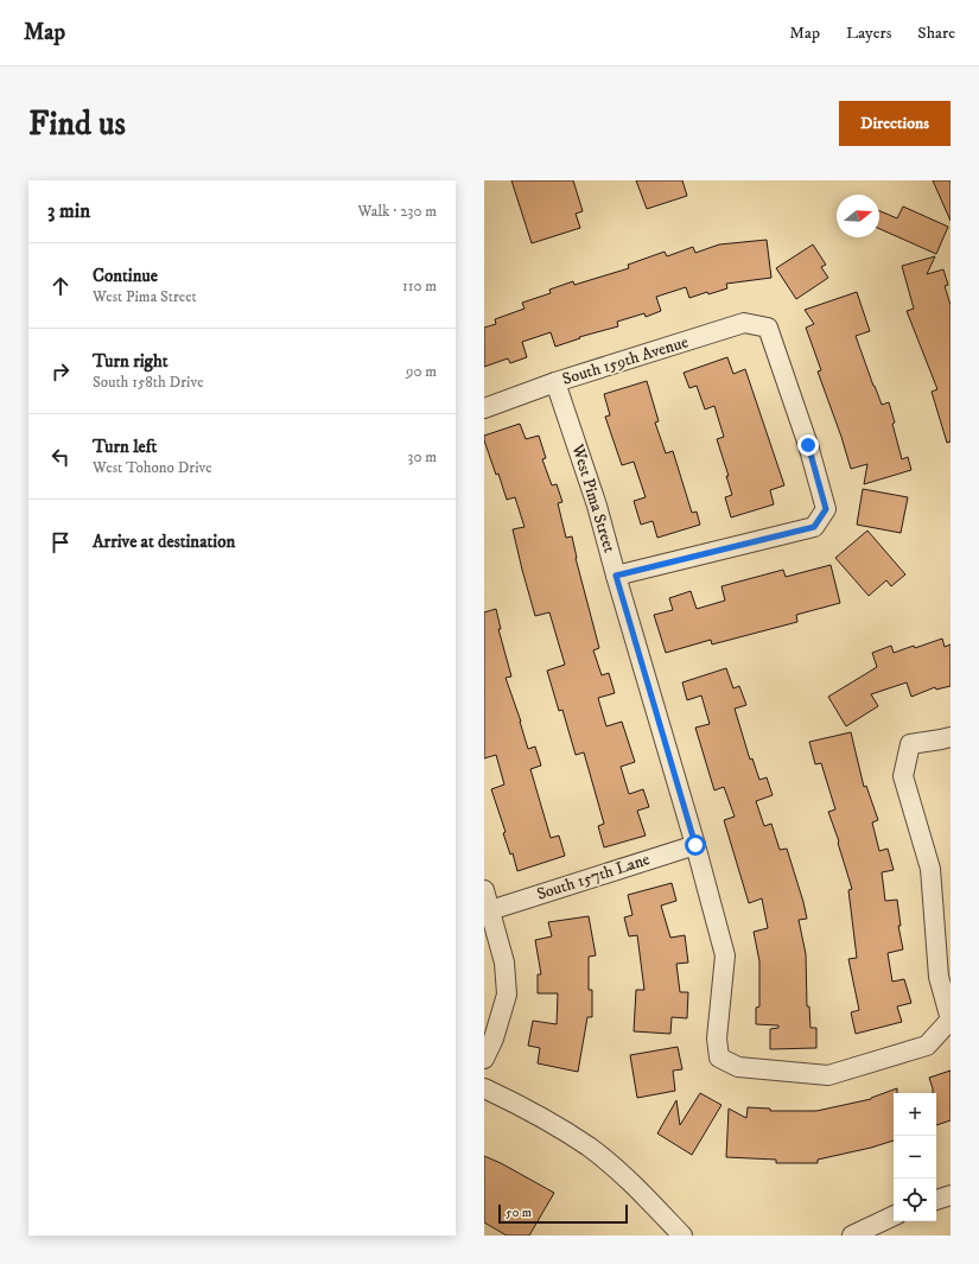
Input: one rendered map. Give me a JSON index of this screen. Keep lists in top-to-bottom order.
{
  "streets": {
    "street": ["South 159th Avenue", "West Pima Street", "South 157th Lane"]
  },
  "crossings": [
    ["South 159th Avenue", "West Pima Street"],
    ["West Pima Street", "South 157th Lane"]
  ],
  "scale_bar": "50 m",
  "north": "right",
  "page": {
    "header": "Map",
    "nav": ["Map", "Layers", "Share"],
    "buttons": "Directions",
    "title": "Find us",
    "heading": ["3 min", "Walk · 230 m"],
    "list": [
      ["Continue", "West Pima Street", "110 m"],
      ["Turn right", "South 158th Drive", "90 m"],
      ["Turn left", "West Tohono Drive", "30 m"],
      "Arrive at destination"
    ],
    "map_buttons": ["+", "−"],
    "scale": "50 m"
  }
}
